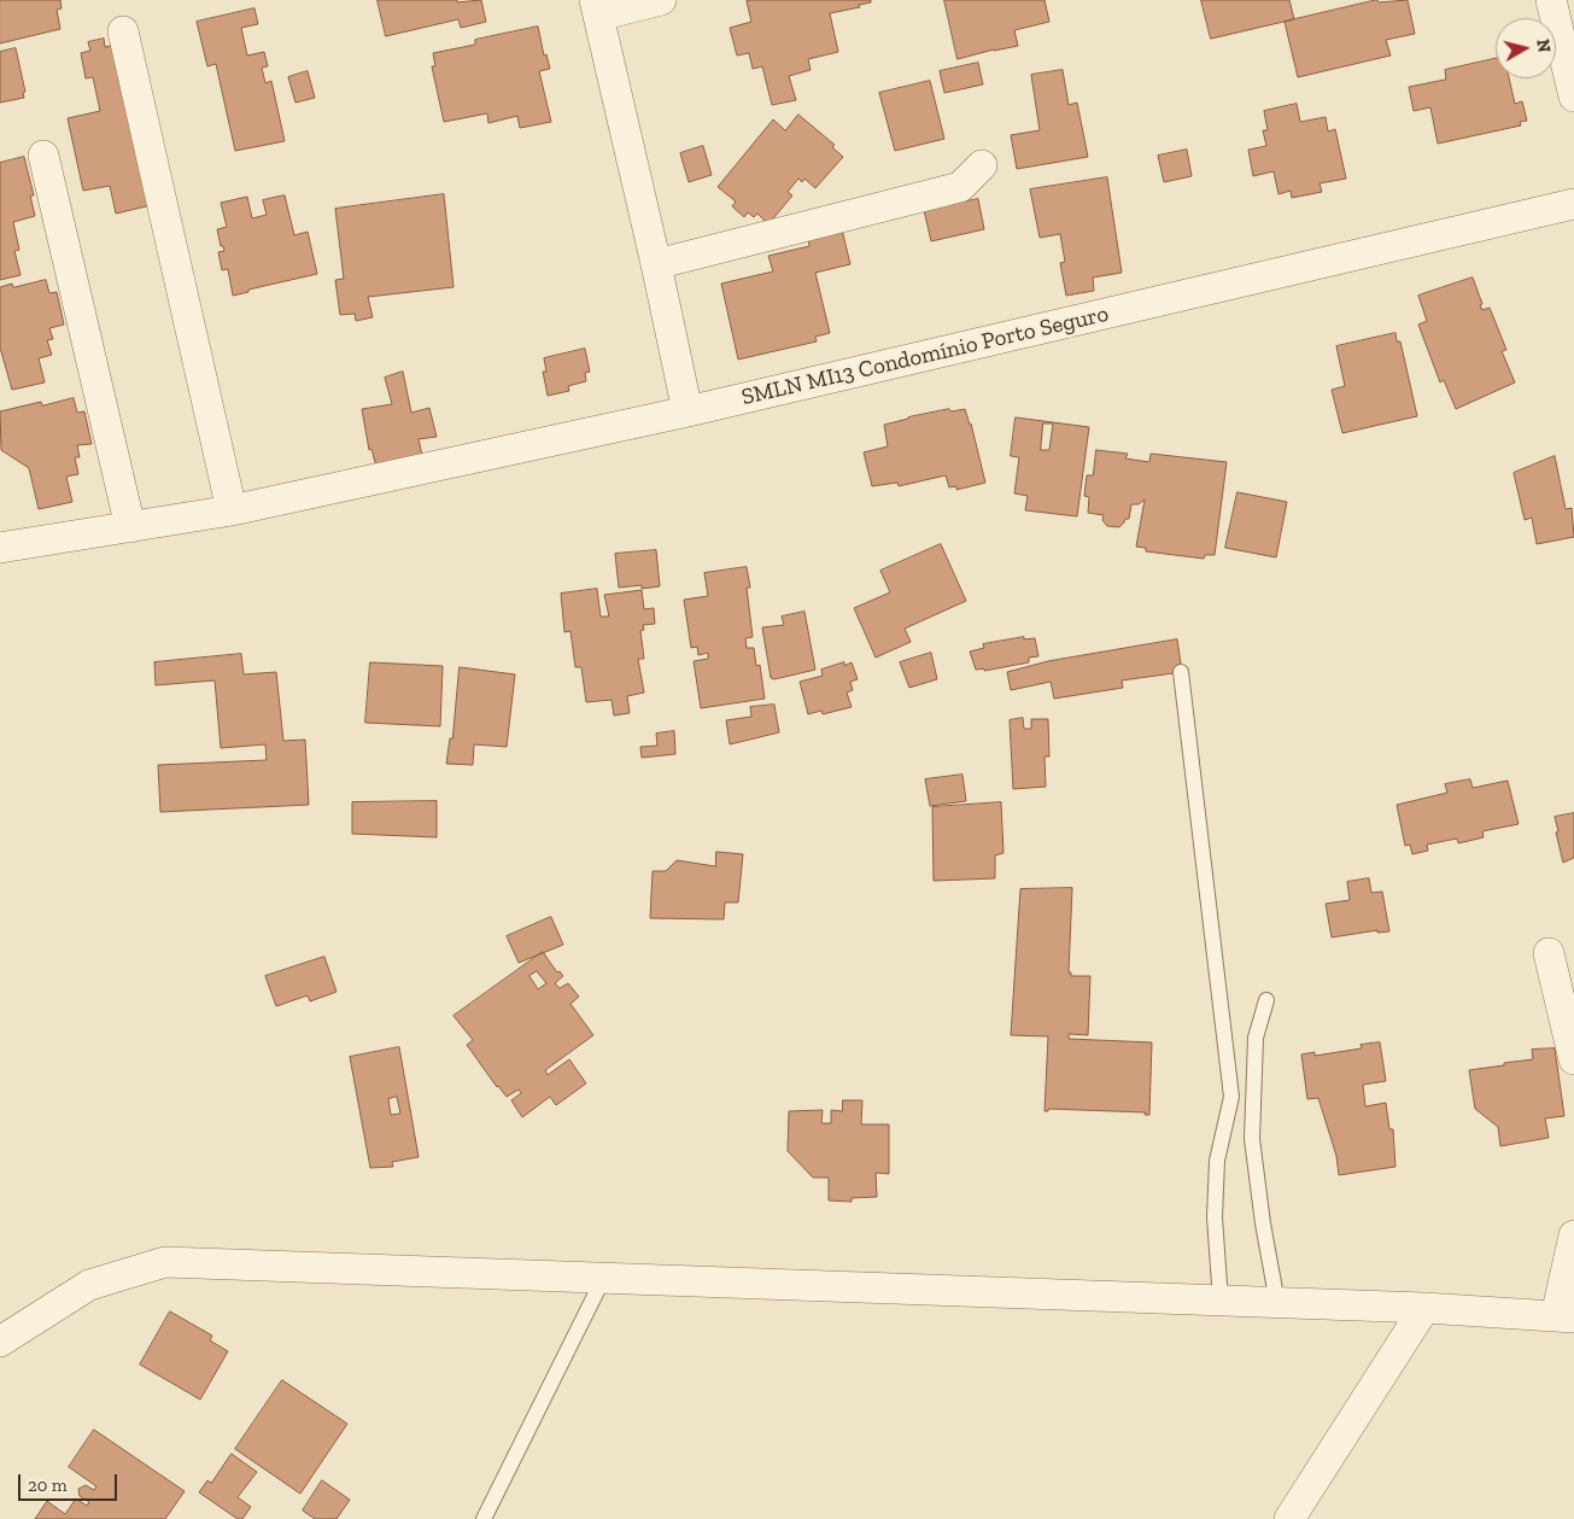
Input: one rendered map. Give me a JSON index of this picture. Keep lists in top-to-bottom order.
{
  "streets": {
    "street": ["SMLN MI13 Condomínio Porto Seguro"]
  },
  "scale_bar": "20 m",
  "north": "right"
}
